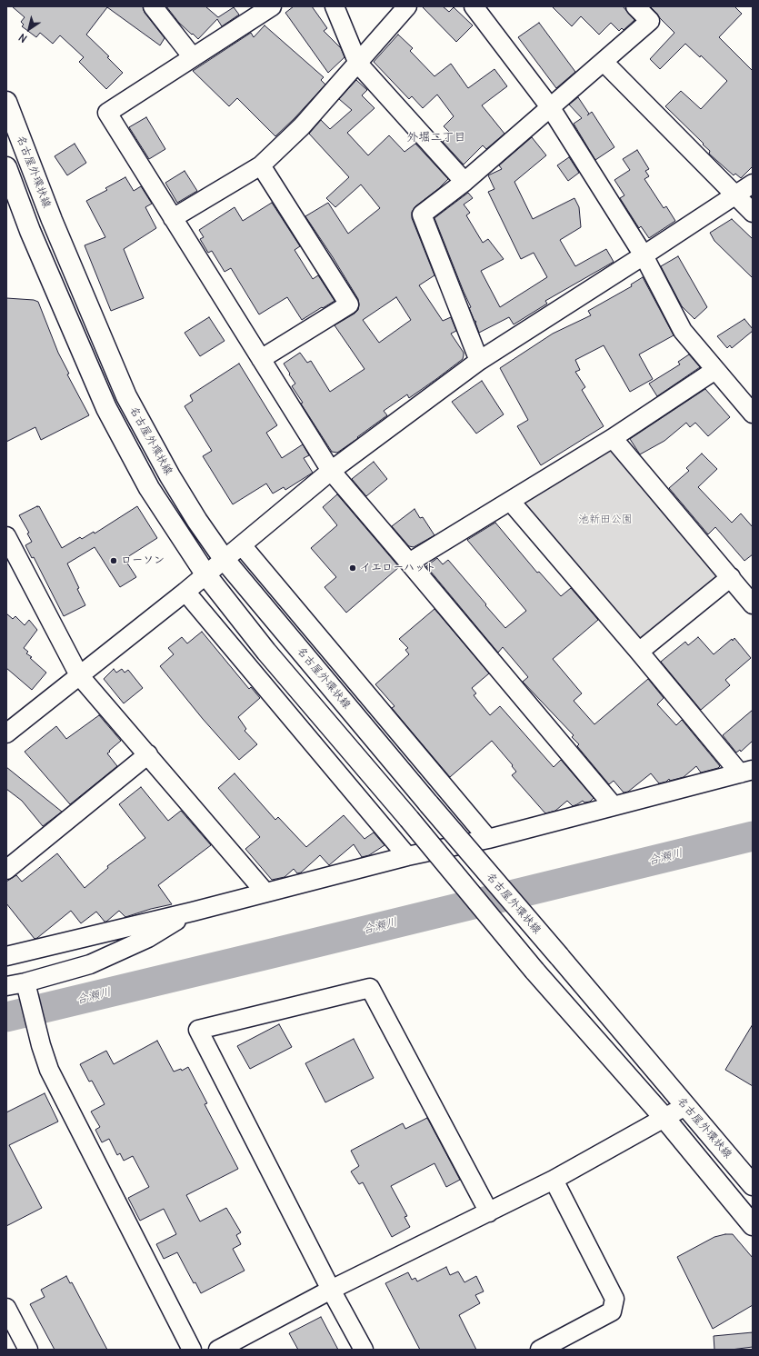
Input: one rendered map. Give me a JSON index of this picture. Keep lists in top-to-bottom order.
{
  "streets": {
    "main road": ["名古屋外環状線"]
  },
  "districts": ["外堀二丁目"],
  "water": ["合瀬川"],
  "parks": ["池新田公園"],
  "places": ["ローソン", "イエローハット"],
  "north": "bottom left"
}
